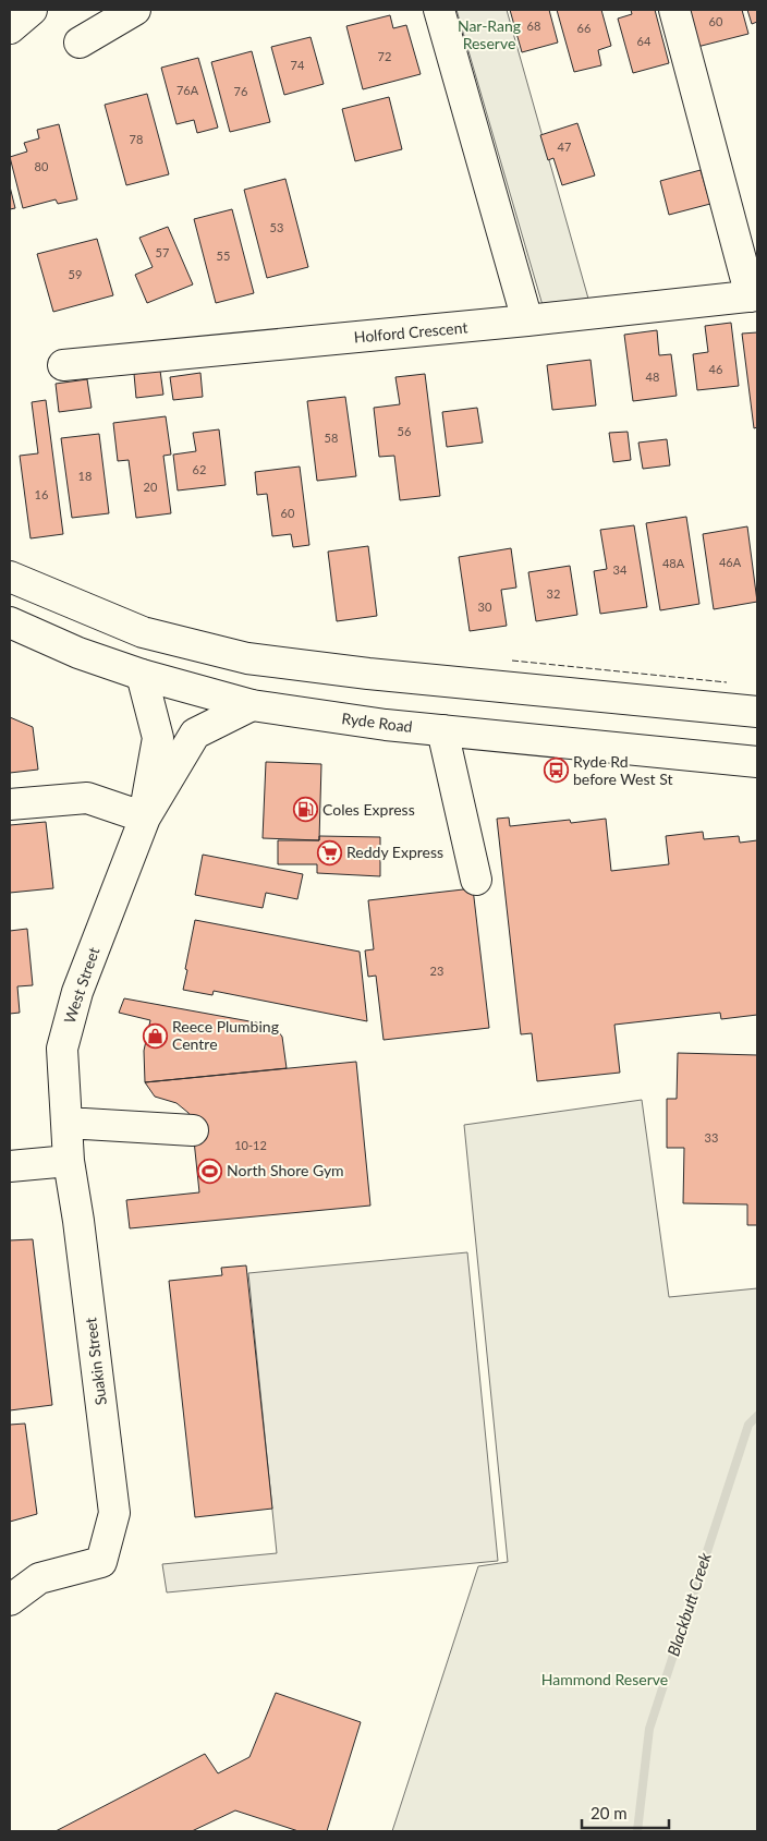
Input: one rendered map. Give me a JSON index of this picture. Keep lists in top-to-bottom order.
{
  "streets": {
    "main road": [
      "Holford Crescent",
      "Ryde Road",
      "West Street",
      "Suakin Street"
    ]
  },
  "crossings": [
    ["Ryde Road", "West Street"],
    ["West Street", "Suakin Street"]
  ],
  "water": ["Blackbutt Creek"],
  "parks": ["Nar-Rang Reserve", "Hammond Reserve"],
  "places": {
    "bus stop": ["Ryde Rd before West St"],
    "fuel station": ["Coles Express"],
    "supermarket": ["Reddy Express"],
    "shop": ["Reece Plumbing Centre"],
    "sports": ["North Shore Gym"]
  },
  "house_numbers": [
    "60",
    "68",
    "66",
    "64",
    "72",
    "74",
    "76A",
    "76",
    "78",
    "47",
    "80",
    "53",
    "57",
    "55",
    "59",
    "46",
    "48",
    "56",
    "58",
    "62",
    "18",
    "20",
    "16",
    "60",
    "46A",
    "48A",
    "34",
    "32",
    "30",
    "23",
    "33",
    "10-12"
  ],
  "scale_bar": "20 m"
}
